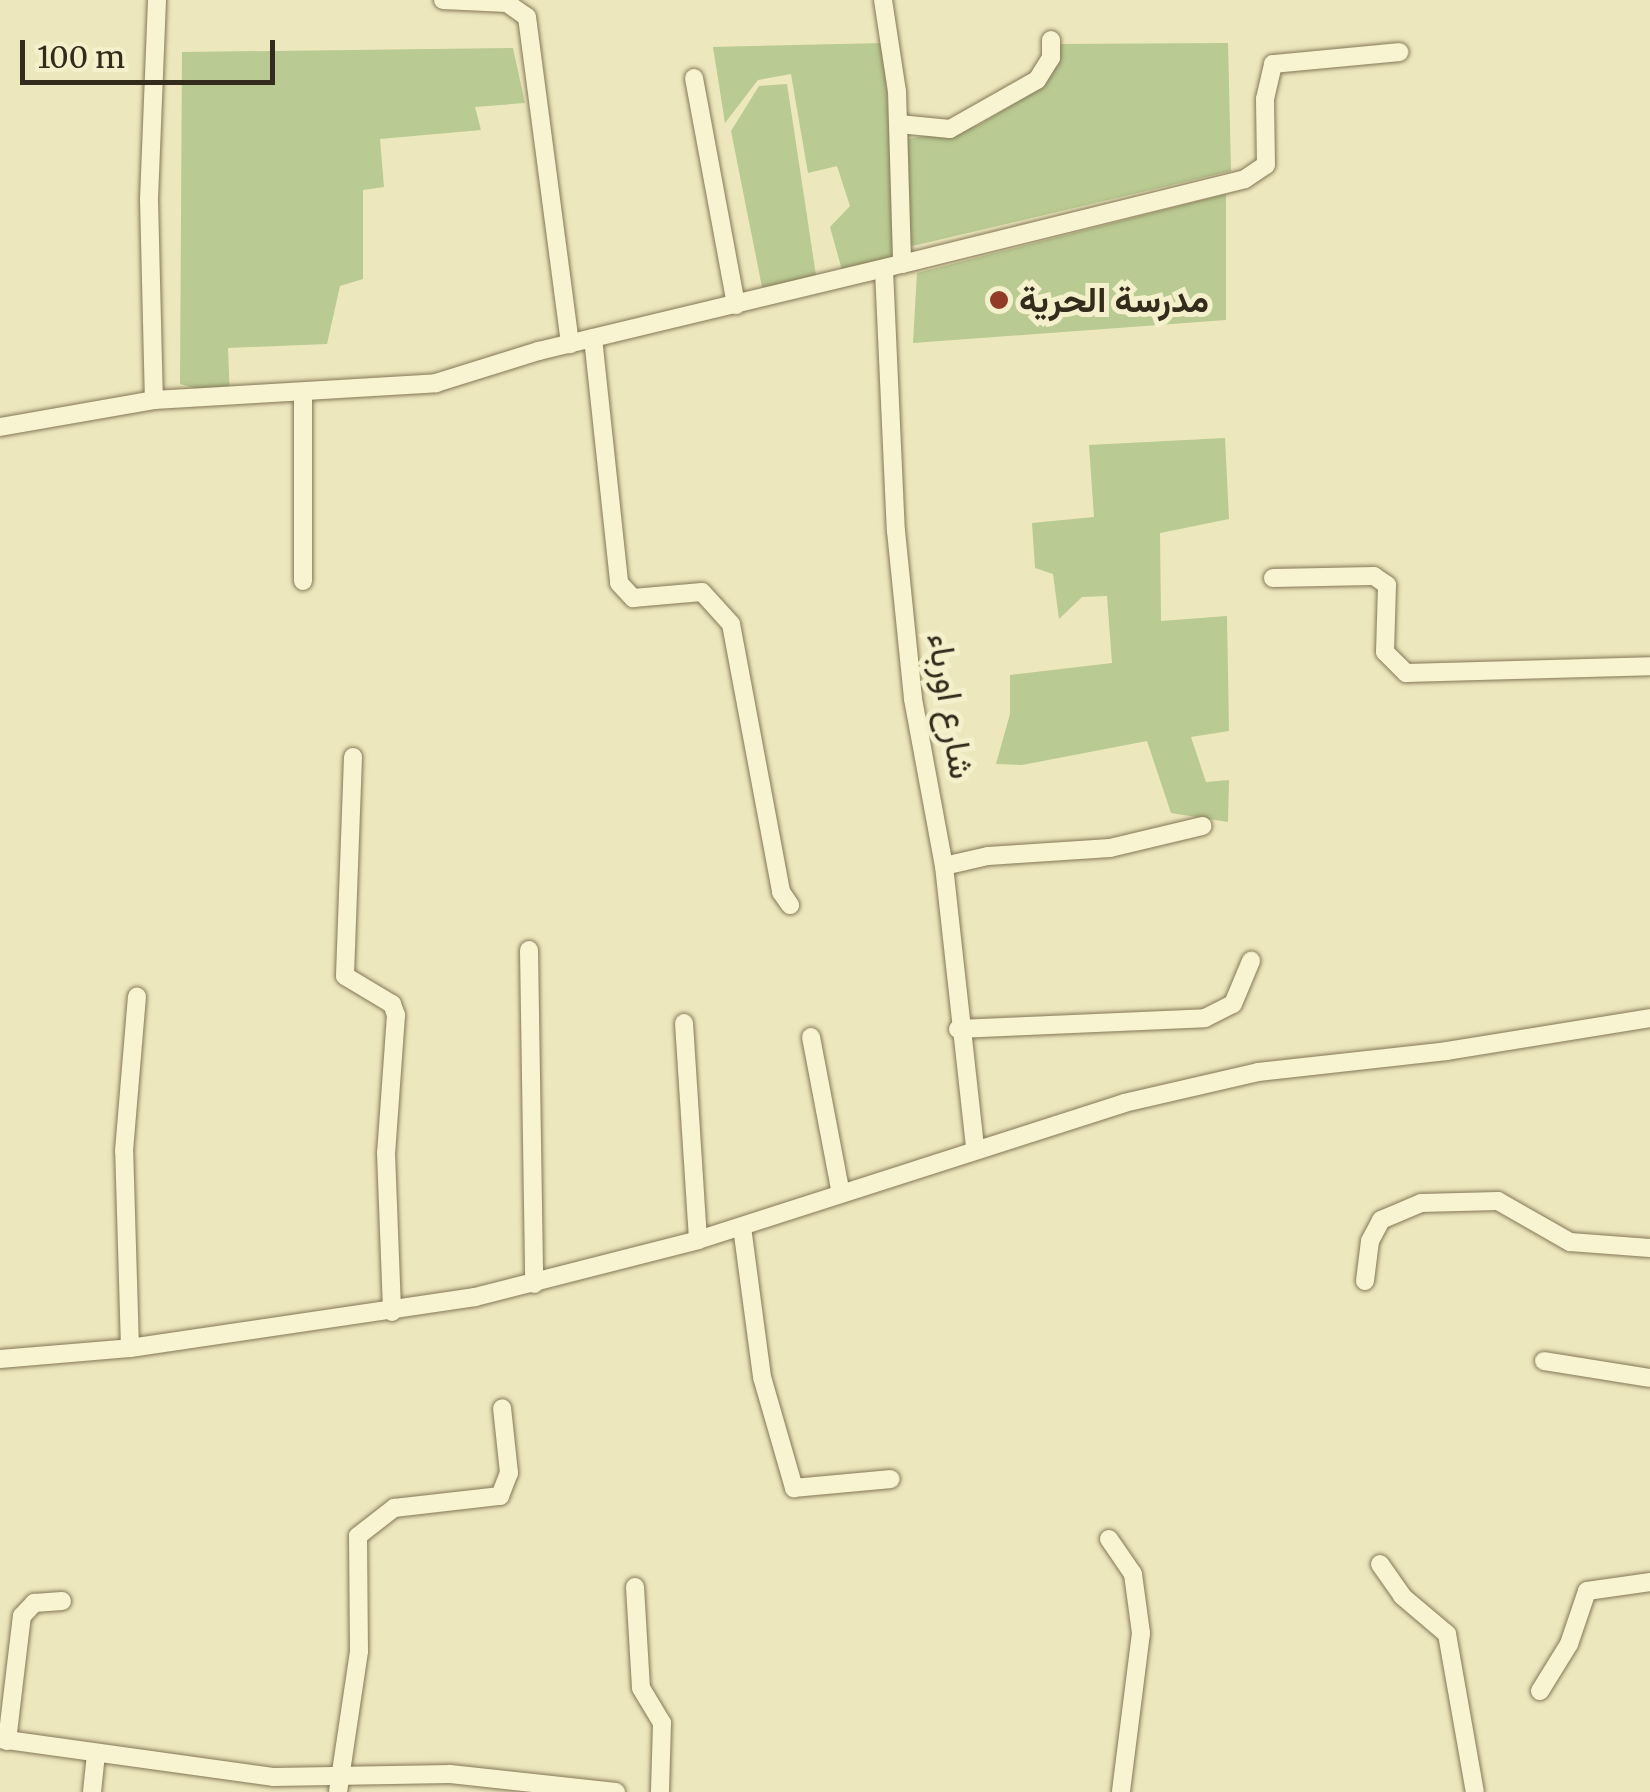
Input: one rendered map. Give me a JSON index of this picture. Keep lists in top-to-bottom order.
{
  "streets": {
    "street": ["شارع اورباء"]
  },
  "places": ["مدرسة الحرية"],
  "scale_bar": "100 m"
}
